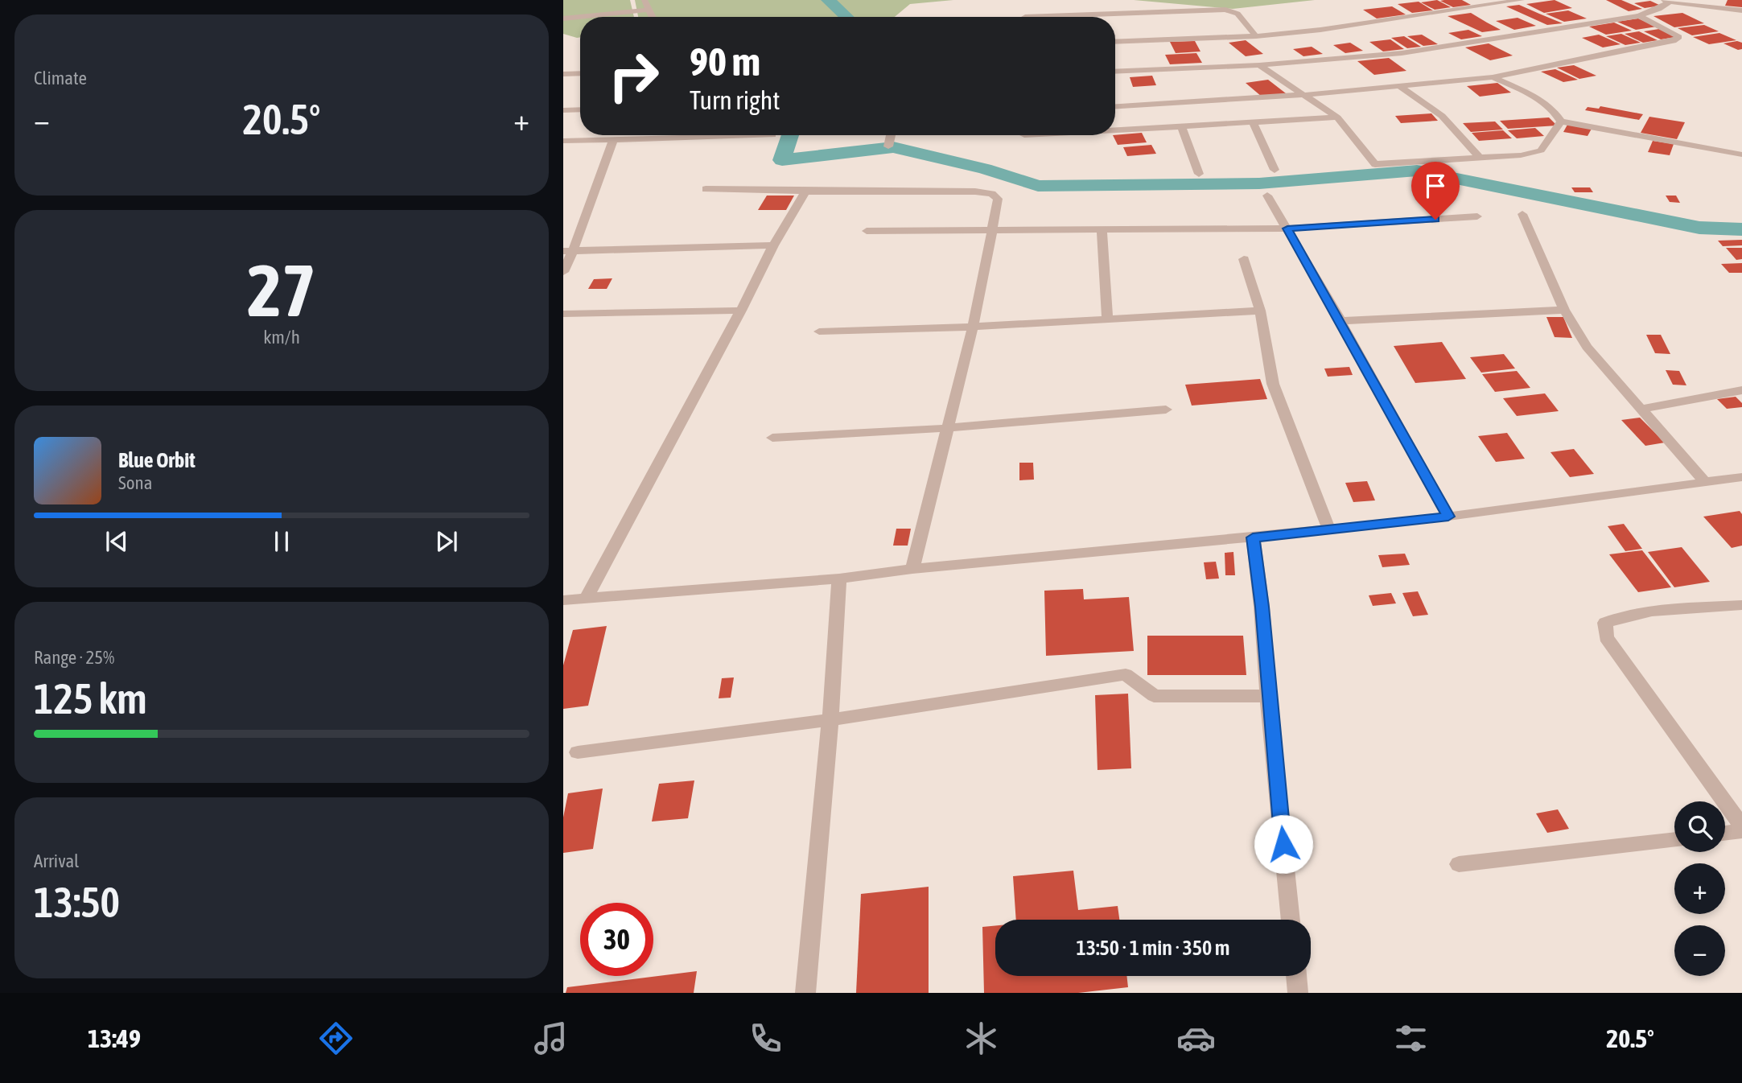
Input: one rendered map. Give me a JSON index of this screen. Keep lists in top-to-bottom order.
{
  "page": {
    "tile": [
      "Climate",
      ["27", "km/h"],
      ["Range · 25%", "125 km"],
      ["Arrival", "13:50"]
    ],
    "turn": ["90 m", "Turn right"],
    "heat": ["−", "20.5°", "+"],
    "song": ["Blue Orbit", "Sona"],
    "map_buttons": ["+", "−"],
    "limit": "30",
    "trip": "13:50 · 1 min · 350 m",
    "tabs": ["13:49", "20.5°"]
  }
}
